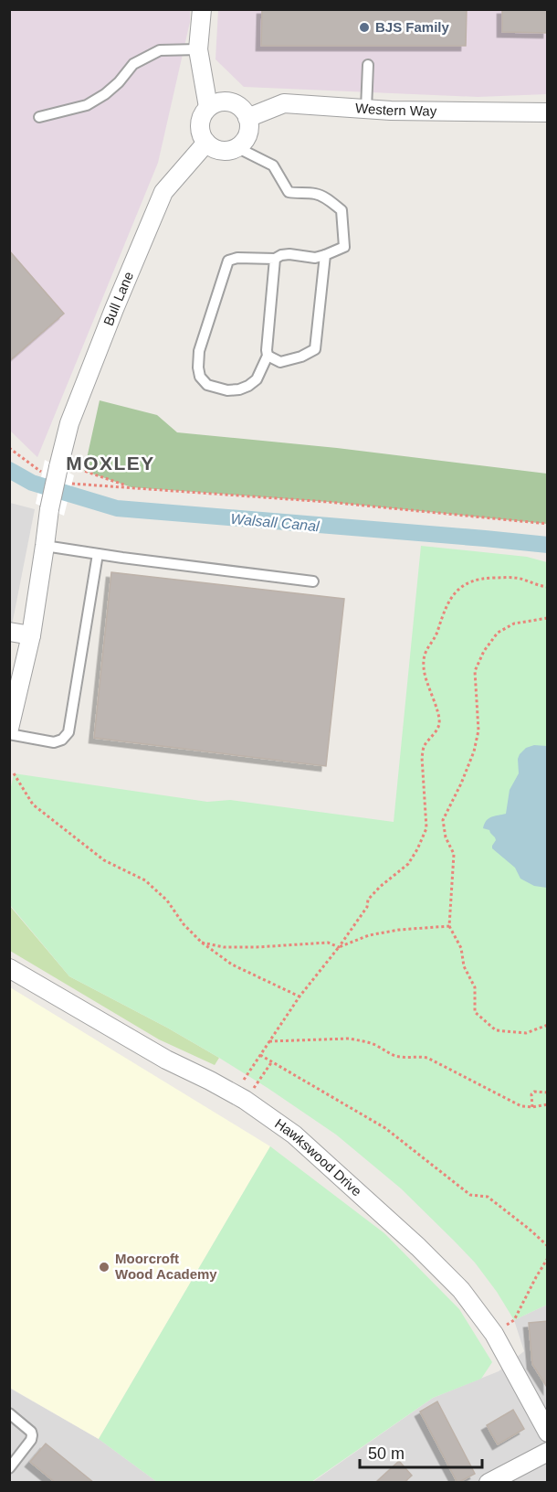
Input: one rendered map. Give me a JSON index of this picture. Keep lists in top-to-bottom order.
{
  "streets": {
    "street": ["Western Way", "Bull Lane", "Hawkswood Drive"]
  },
  "crossings": [
    ["Western Way", "Bull Lane"]
  ],
  "districts": ["MOXLEY"],
  "water": ["Walsall Canal"],
  "places": ["BJS Family", "Moorcroft Wood Academy"],
  "scale_bar": "50 m"
}
